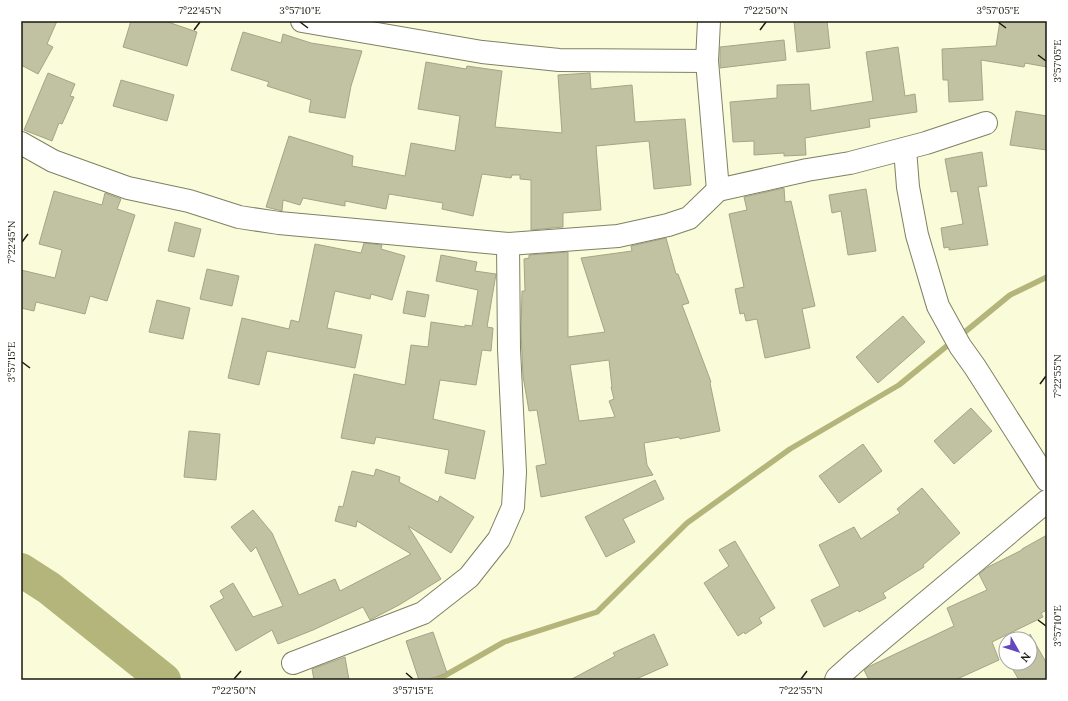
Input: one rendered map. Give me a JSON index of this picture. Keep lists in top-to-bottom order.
{
  "north": "bottom right",
  "coordinates": [
    "7°22'45\"N",
    "3°57'10\"E",
    "7°22'50\"N",
    "3°57'05\"E",
    "3°57'15\"E",
    "7°22'55\"N"
  ]
}
